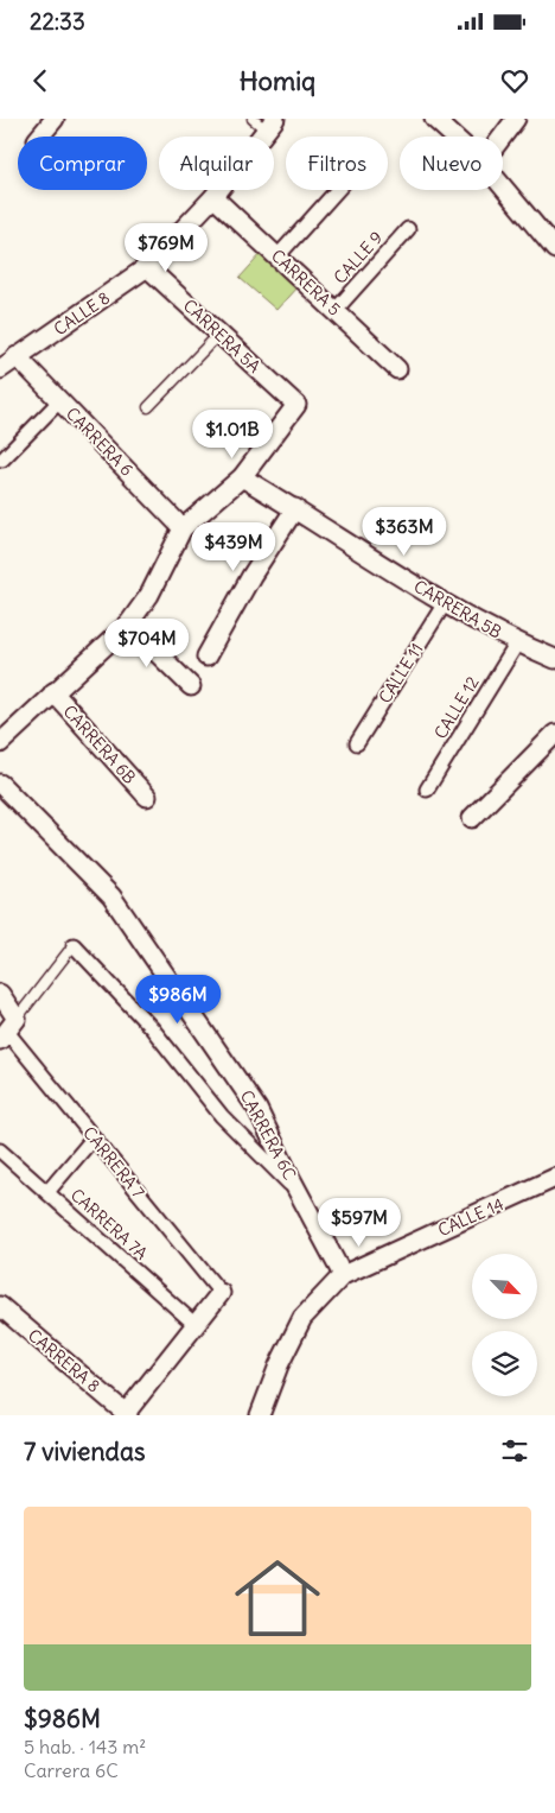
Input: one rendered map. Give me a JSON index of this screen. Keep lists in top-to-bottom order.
{
  "streets": {
    "street": [
      "CALLE 9",
      "CARRERA 5",
      "CALLE 8",
      "CARRERA 5A",
      "CARRERA 6",
      "CARRERA 5B",
      "CALLE 11",
      "CALLE 12",
      "CARRERA 6B",
      "CARRERA 6C",
      "CARRERA 7",
      "CALLE 14",
      "CARRERA 7A",
      "CARRERA 8"
    ]
  },
  "crossings": [
    ["CALLE 9", "CARRERA 5"],
    ["CARRERA 5", "CALLE 8"],
    ["CALLE 8", "CARRERA 5A"],
    ["CALLE 8", "CARRERA 6"],
    ["CARRERA 5A", "CARRERA 5B"],
    ["CARRERA 5B", "CALLE 11"],
    ["CARRERA 5B", "CALLE 12"],
    ["CARRERA 6C", "CALLE 14"]
  ],
  "north": "bottom right",
  "page": {
    "status": "22:33",
    "header": "Homiq",
    "chip": [
      "Comprar",
      "Alquilar",
      "Filtros",
      "Nuevo"
    ],
    "price": [
      "$769M",
      "$1.01B",
      "$363M",
      "$439M",
      "$704M",
      "$986M",
      "$597M"
    ],
    "heading": "7 viviendas",
    "list": [
      {
        "name": "$986M",
        "note": "5 hab. · 143 m² · Carrera 6C"
      }
    ]
  }
}
